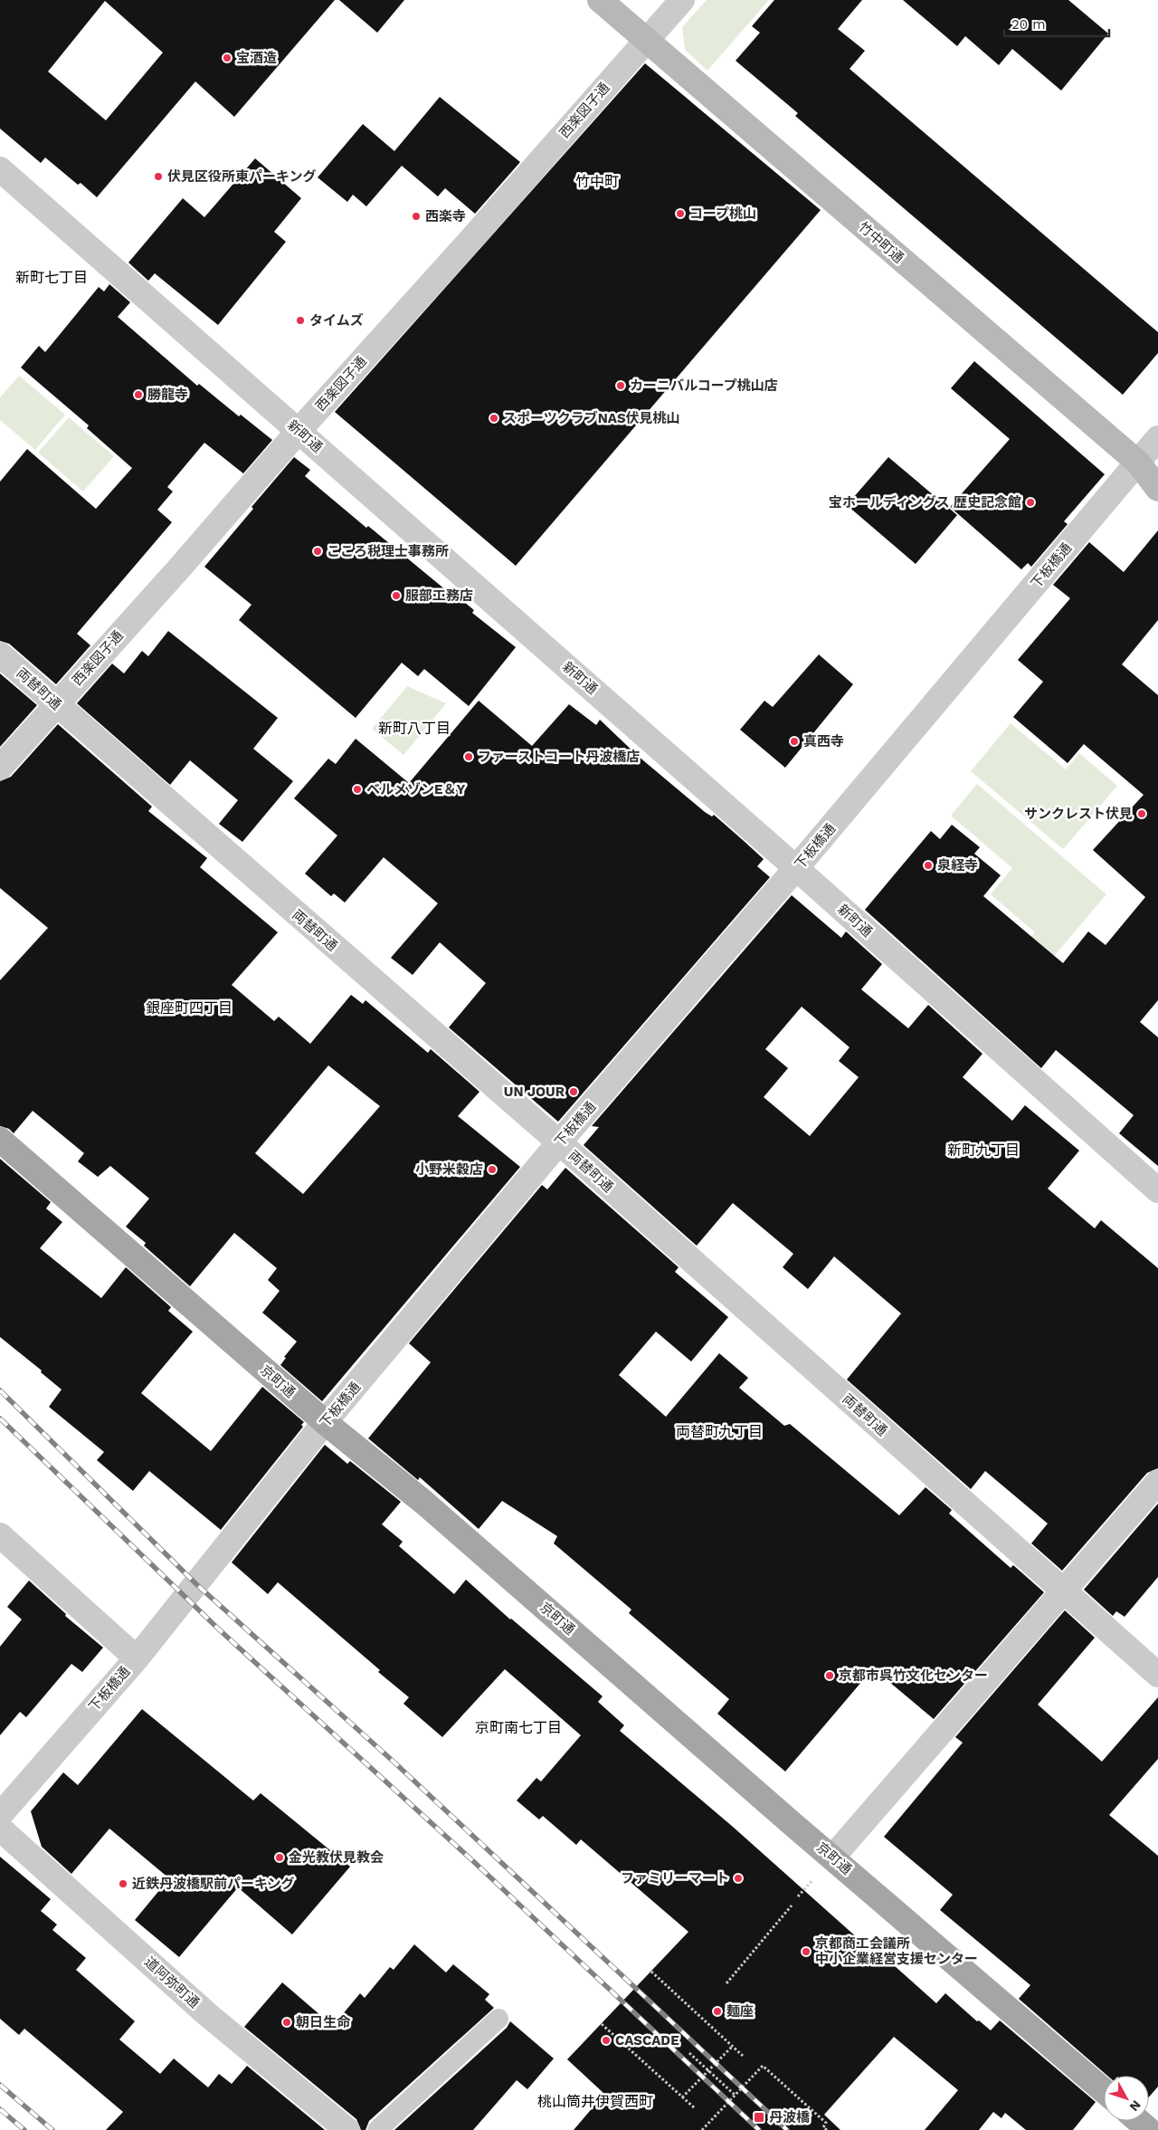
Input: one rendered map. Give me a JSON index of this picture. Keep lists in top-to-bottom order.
{
  "streets": {
    "main road": ["京町通"],
    "street": [
      "西楽図子通",
      "竹中町通",
      "新町通",
      "下板橋通",
      "両替町通",
      "道阿弥町通"
    ]
  },
  "crossings": [
    ["西楽図子通", "竹中町通"],
    ["西楽図子通", "新町通"],
    ["西楽図子通", "両替町通"],
    ["竹中町通", "下板橋通"],
    ["新町通", "下板橋通"],
    ["下板橋通", "両替町通"],
    ["下板橋通", "京町通"]
  ],
  "districts": [
    "竹中町",
    "新町七丁目",
    "新町八丁目",
    "銀座町四丁目",
    "新町九丁目",
    "両替町九丁目",
    "京町南七丁目",
    "桃山筒井伊賀西町"
  ],
  "places": {
    "other": [
      "宝酒造",
      "伏見区役所東パーキング",
      "コープ桃山",
      "西楽寺",
      "タイムズ",
      "カーニバルコープ桃山店",
      "勝龍寺",
      "スポーツクラブNAS伏見桃山",
      "宝ホールディングス 歴史記念館",
      "こころ税理士事務所",
      "服部工務店",
      "真西寺",
      "ファーストコート丹波橋店",
      "ベルメゾンE＆Y",
      "サンクレスト伏見",
      "泉経寺",
      "UN JOUR",
      "小野米穀店",
      "京都市呉竹文化センター",
      "金光教伏見教会",
      "ファミリーマート",
      "近鉄丹波橋駅前パーキング",
      "京都商工会議所 中小企業経営支援センター",
      "麺座",
      "朝日生命",
      "CASCADE"
    ],
    "transit": ["丹波橋"]
  },
  "scale_bar": "20 m",
  "north": "bottom right"
}
